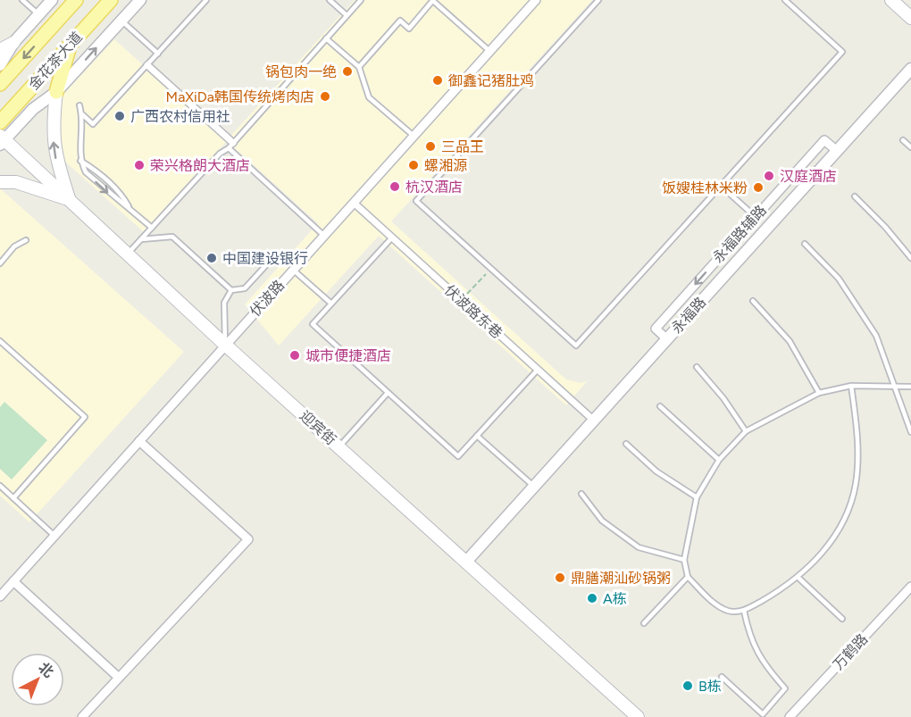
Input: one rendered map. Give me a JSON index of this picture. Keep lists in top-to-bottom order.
{
  "streets": {
    "main road": ["金花茶大道", "迎宾街"],
    "street": [
      "永福路辅路",
      "伏波路",
      "伏波路东巷",
      "永福路",
      "万鹤路"
    ]
  },
  "crossings": [
    ["永福路辅路", "永福路"],
    ["伏波路", "伏波路东巷"],
    ["伏波路", "迎宾街"],
    ["伏波路东巷", "永福路"],
    ["永福路", "迎宾街"]
  ],
  "one_way": ["永福路辅路"],
  "places": [
    "锅包肉一绝",
    "御鑫记猪肚鸡",
    "MaXiDa韩国传统烤肉店",
    "广西农村信用社",
    "三品王",
    "荣兴格朗大酒店",
    "螺湘源",
    "汉庭酒店",
    "杭汉酒店",
    "饭嫂桂林米粉",
    "中国建设银行",
    "城市便捷酒店",
    "鼎膳潮汕砂锅粥",
    "A栋",
    "B栋"
  ],
  "north": "top right"
}
